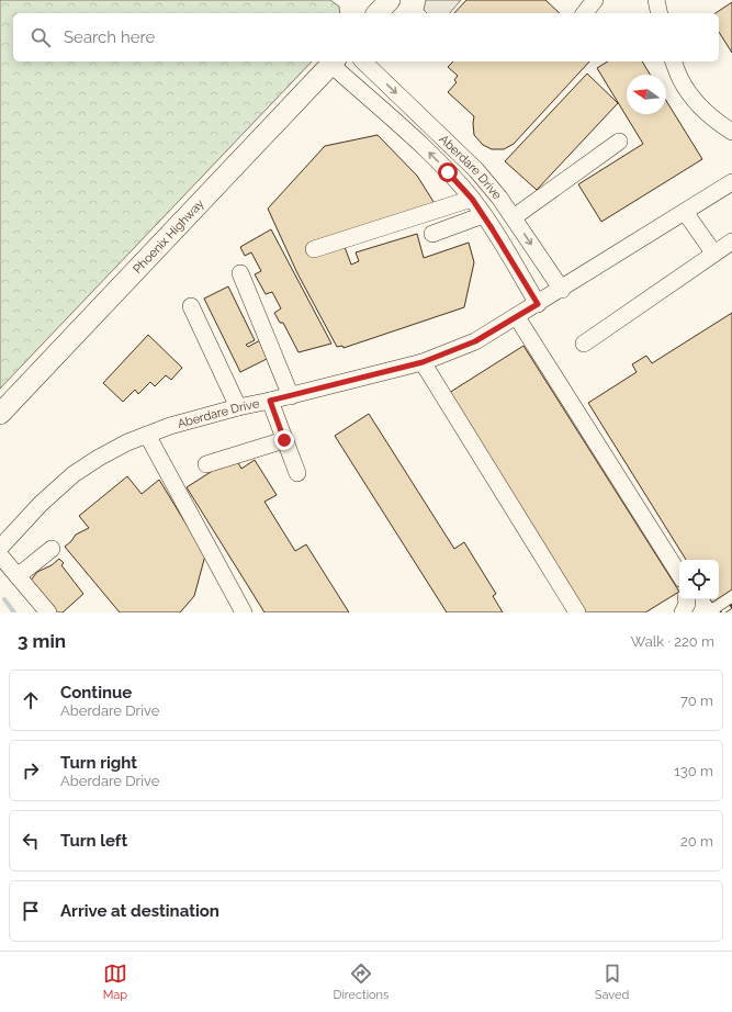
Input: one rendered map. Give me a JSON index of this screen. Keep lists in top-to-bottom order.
{
  "streets": {
    "main road": ["Phoenix Highway"],
    "street": ["Aberdare Drive"]
  },
  "crossings": [
    ["Aberdare Drive", "Phoenix Highway"]
  ],
  "north": "left",
  "page": {
    "search": "Search here",
    "heading": ["3 min", "Walk · 220 m"],
    "list": [
      ["Continue", "Aberdare Drive", "70 m"],
      ["Turn right", "Aberdare Drive", "130 m"],
      ["Turn left", "20 m"],
      "Arrive at destination"
    ],
    "nav": ["Map", "Directions", "Saved"]
  }
}
